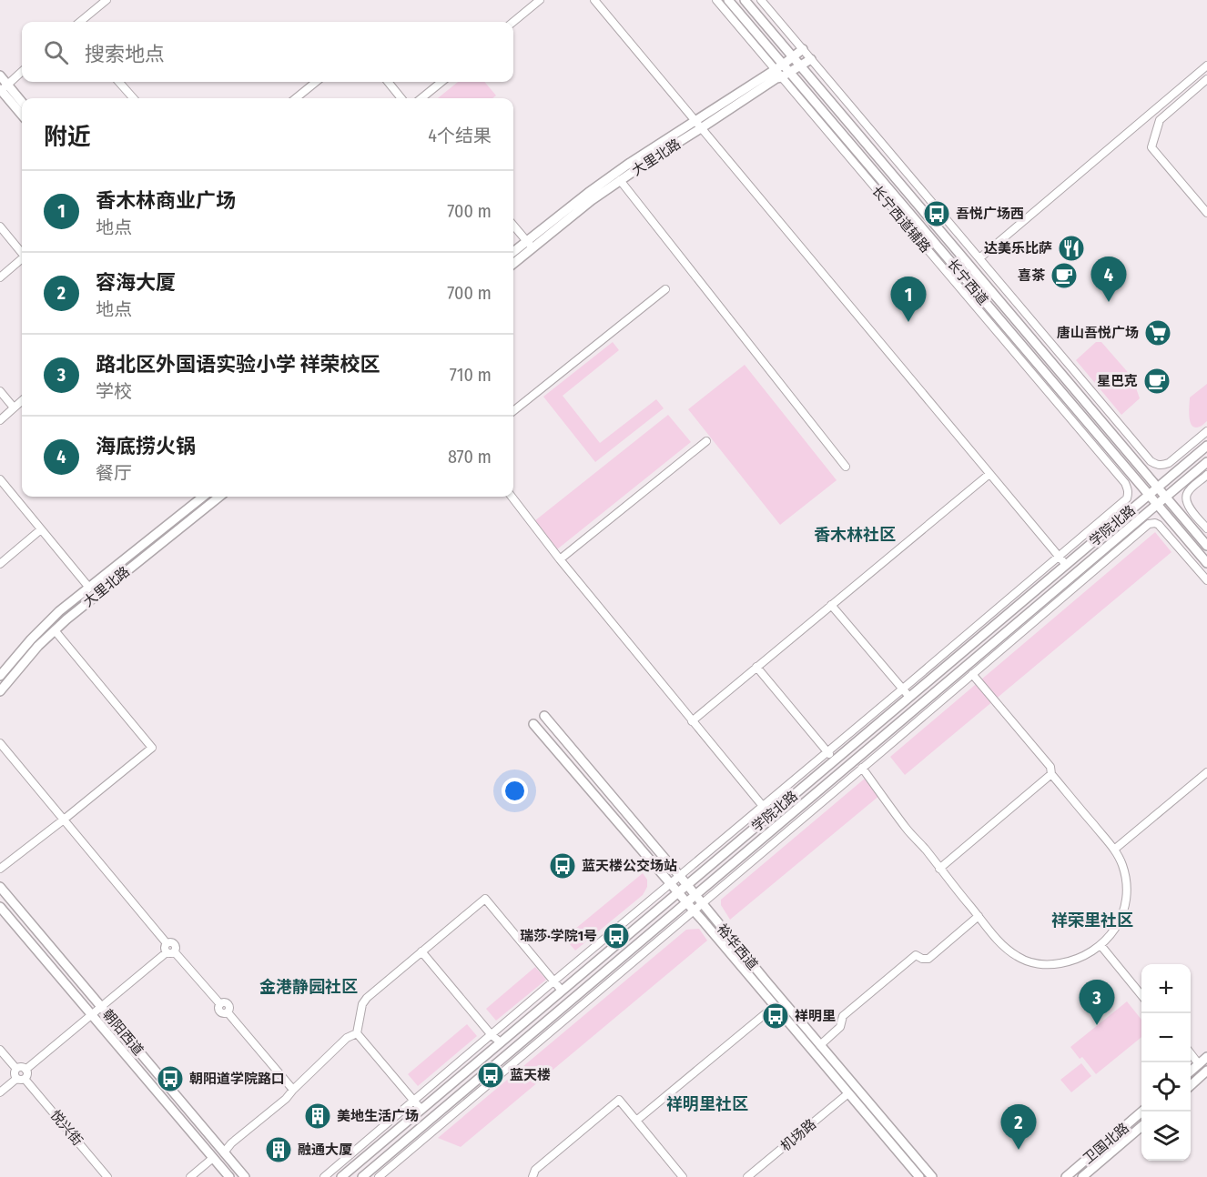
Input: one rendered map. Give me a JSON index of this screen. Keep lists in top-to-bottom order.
{
  "streets": {
    "main road": [
      "大里北路",
      "长宁西道",
      "学院北路",
      "裕华西道",
      "朝阳西道",
      "卫国北路"
    ],
    "street": ["长宁西道辅路", "悦兴街", "机场路"]
  },
  "crossings": [
    ["大里北路", "长宁西道辅路"],
    ["大里北路", "长宁西道"],
    ["长宁西道", "学院北路"],
    ["学院北路", "裕华西道"],
    ["裕华西道", "机场路"]
  ],
  "districts": [
    "香木林社区",
    "祥荣里社区",
    "金港静园社区",
    "祥明里社区"
  ],
  "places": {
    "bus stop": [
      "吾悦广场西",
      "蓝天楼公交场站",
      "瑞莎·学院1号",
      "祥明里",
      "蓝天楼",
      "朝阳道学院路口"
    ],
    "restaurant": ["达美乐比萨"],
    "cafe": ["喜茶", "星巴克"],
    "supermarket": ["唐山吾悦广场"],
    "building": ["美地生活广场", "融通大厦"]
  },
  "page": {
    "search": "搜索地点",
    "heading": ["附近", "4个结果"],
    "list": [
      {
        "mark": "1",
        "name": "香木林商业广场",
        "note": "地点",
        "value": "700 m"
      },
      {
        "mark": "2",
        "name": "容海大厦",
        "note": "地点",
        "value": "700 m"
      },
      {
        "mark": "3",
        "name": "路北区外国语实验小学 祥荣校区",
        "note": "学校",
        "value": "710 m"
      },
      {
        "mark": "4",
        "name": "海底捞火锅",
        "note": "餐厅",
        "value": "870 m"
      }
    ],
    "pins": [
      "4",
      "1",
      "3",
      "2"
    ],
    "map_buttons": ["+", "−"]
  }
}
